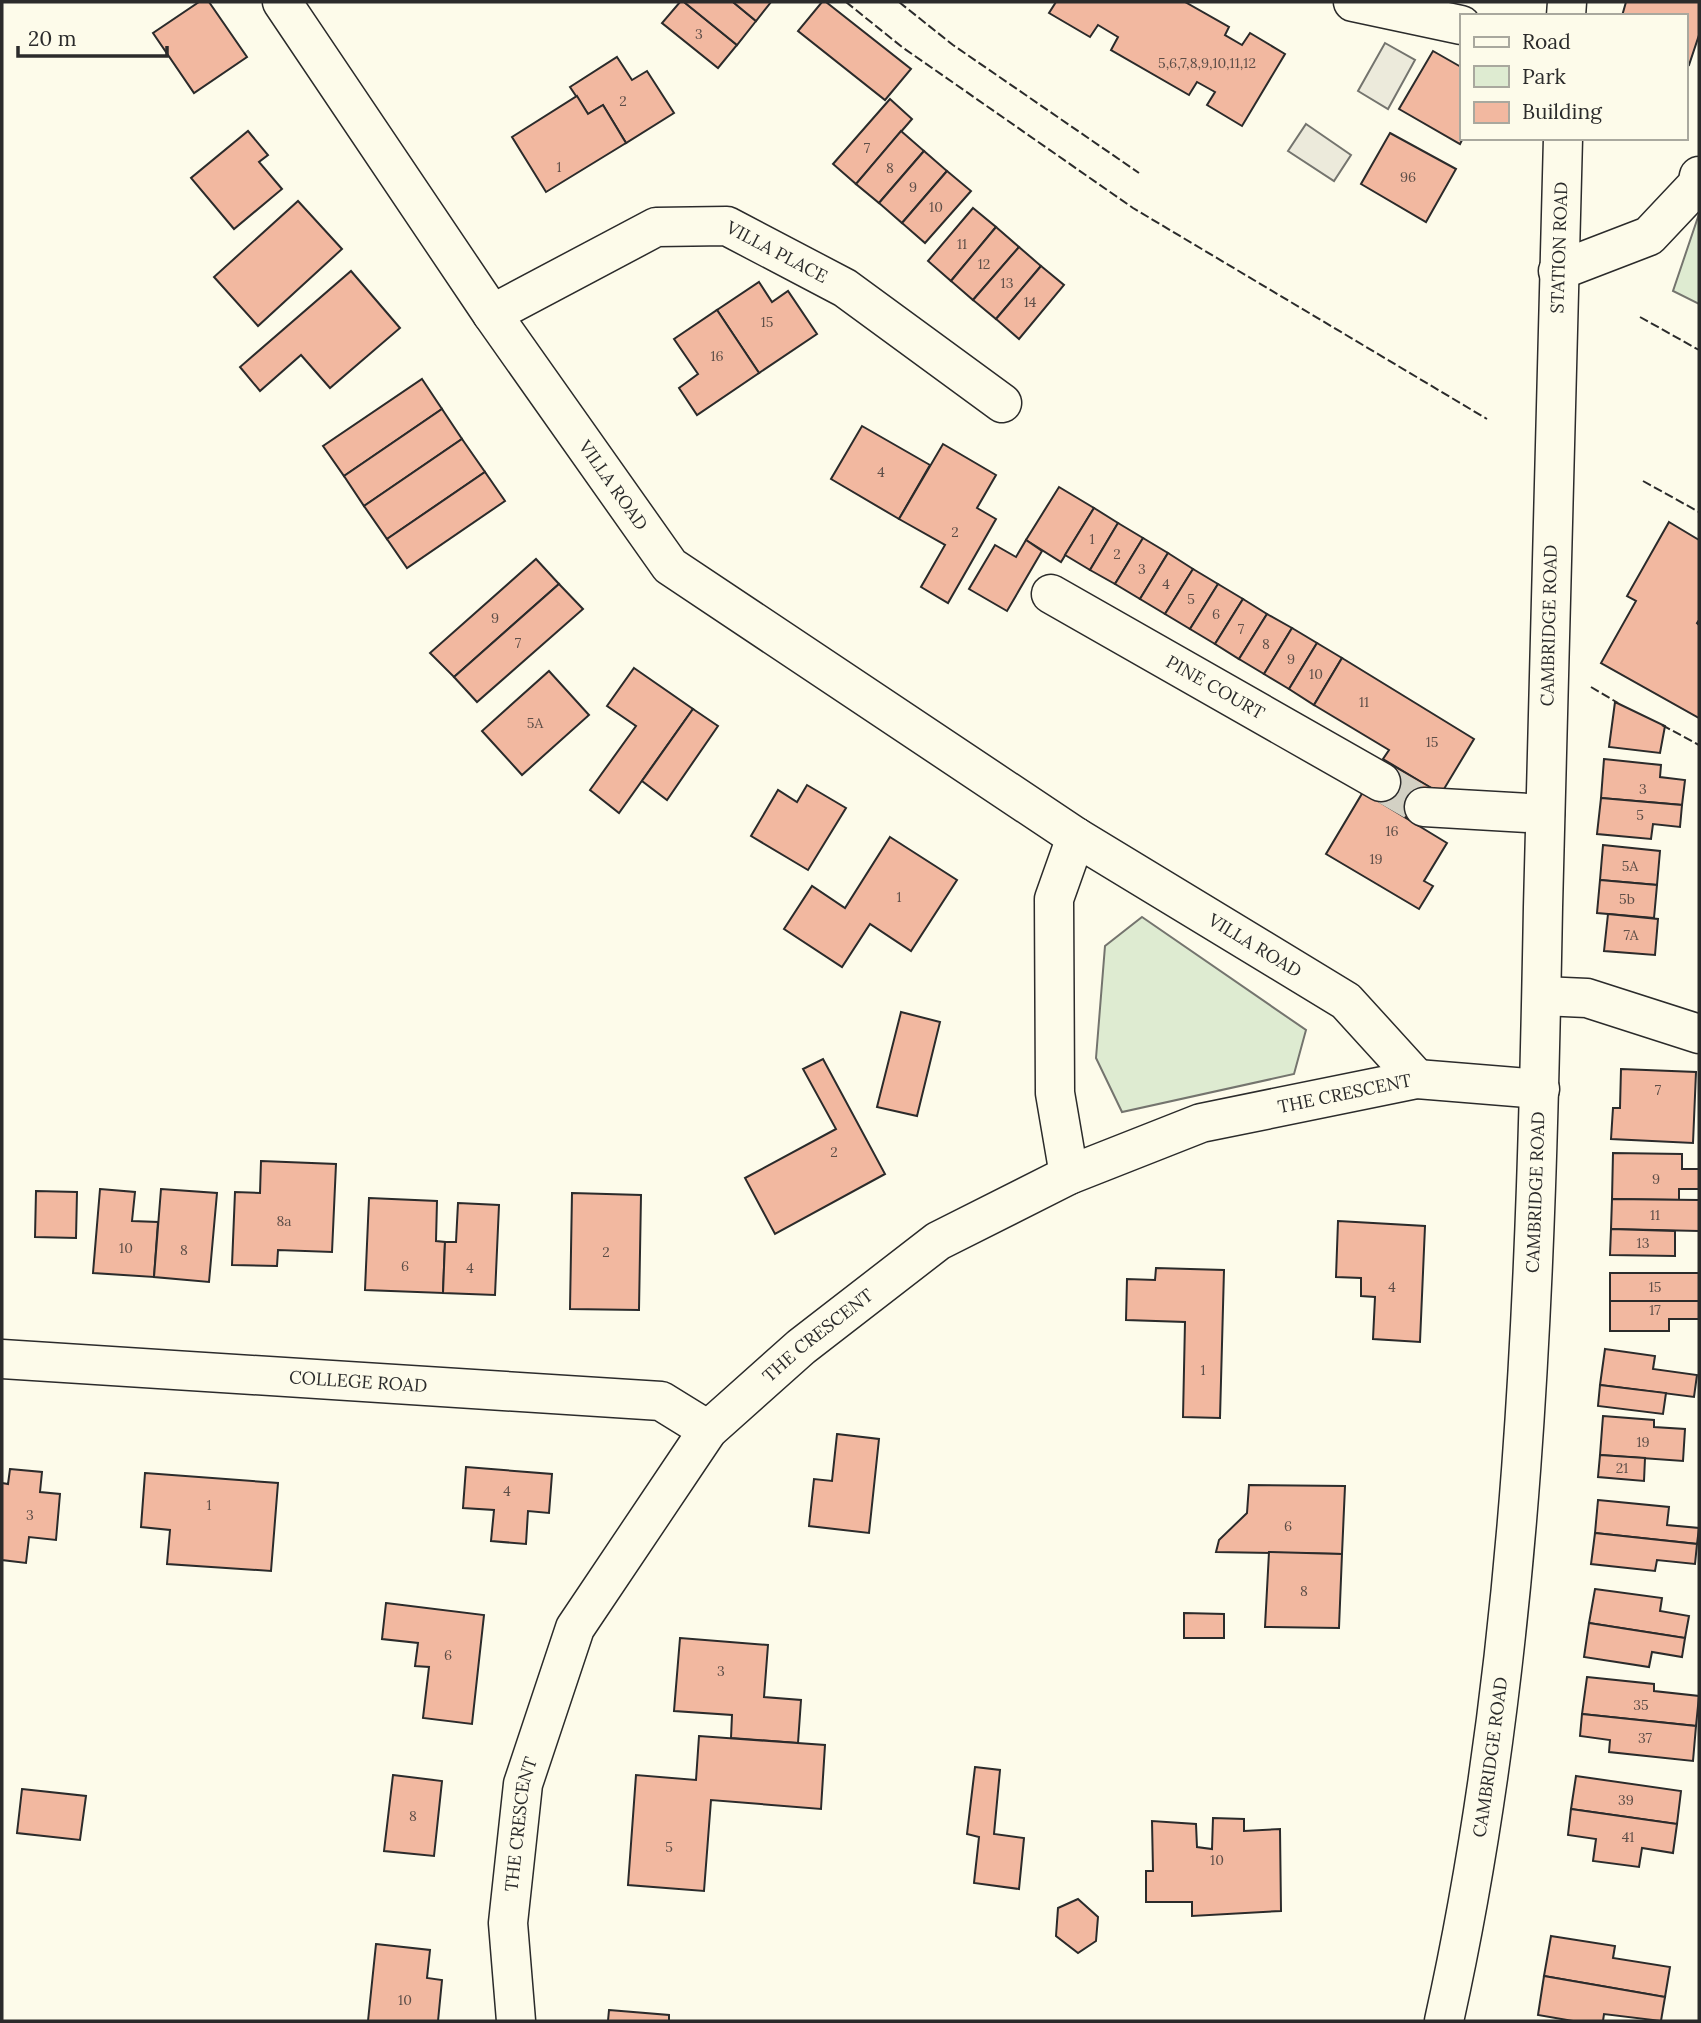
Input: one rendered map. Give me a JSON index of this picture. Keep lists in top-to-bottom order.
{
  "streets": {
    "street": [
      "STATION ROAD",
      "VILLA PLACE",
      "VILLA ROAD",
      "CAMBRIDGE ROAD",
      "PINE COURT",
      "THE CRESCENT",
      "COLLEGE ROAD"
    ]
  },
  "crossings": [
    ["STATION ROAD", "CAMBRIDGE ROAD"],
    ["VILLA PLACE", "VILLA ROAD"],
    ["VILLA ROAD", "THE CRESCENT"],
    ["CAMBRIDGE ROAD", "THE CRESCENT"],
    ["THE CRESCENT", "COLLEGE ROAD"]
  ],
  "house_numbers": [
    "3",
    "5,6,7,8,9,10,11,12",
    "2",
    "7",
    "1",
    "8",
    "96",
    "9",
    "10",
    "11",
    "12",
    "13",
    "14",
    "15",
    "16",
    "4",
    "2",
    "1",
    "2",
    "3",
    "4",
    "5",
    "6",
    "9",
    "7",
    "7",
    "8",
    "9",
    "10",
    "11",
    "5A",
    "15",
    "3",
    "5",
    "16",
    "19",
    "5A",
    "1",
    "5b",
    "7A",
    "7",
    "2",
    "9",
    "11",
    "8a",
    "13",
    "10",
    "8",
    "2",
    "6",
    "4",
    "4",
    "15",
    "17",
    "1",
    "19",
    "21",
    "4",
    "1",
    "3",
    "6",
    "8",
    "6",
    "3",
    "35",
    "37",
    "39",
    "8",
    "41",
    "5",
    "10",
    "10"
  ],
  "legend": ["Road", "Park", "Building"],
  "scale_bar": "20 m"
}
